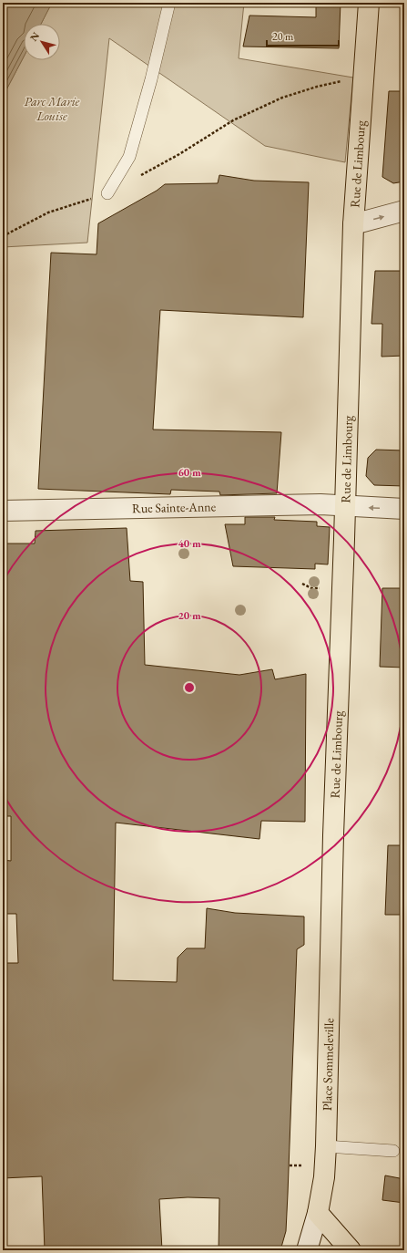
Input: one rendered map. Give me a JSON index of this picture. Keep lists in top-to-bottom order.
{
  "streets": {
    "main road": ["Rue de Limbourg", "Place Sommeleville"],
    "street": ["Rue Sainte-Anne"]
  },
  "crossings": [
    ["Rue de Limbourg", "Rue Sainte-Anne"],
    ["Rue de Limbourg", "Place Sommeleville"]
  ],
  "parks": ["Parc Marie Louise"],
  "scale_bar": "20 m",
  "north": "top left",
  "rings": ["60 m", "40 m", "20 m"]
}
